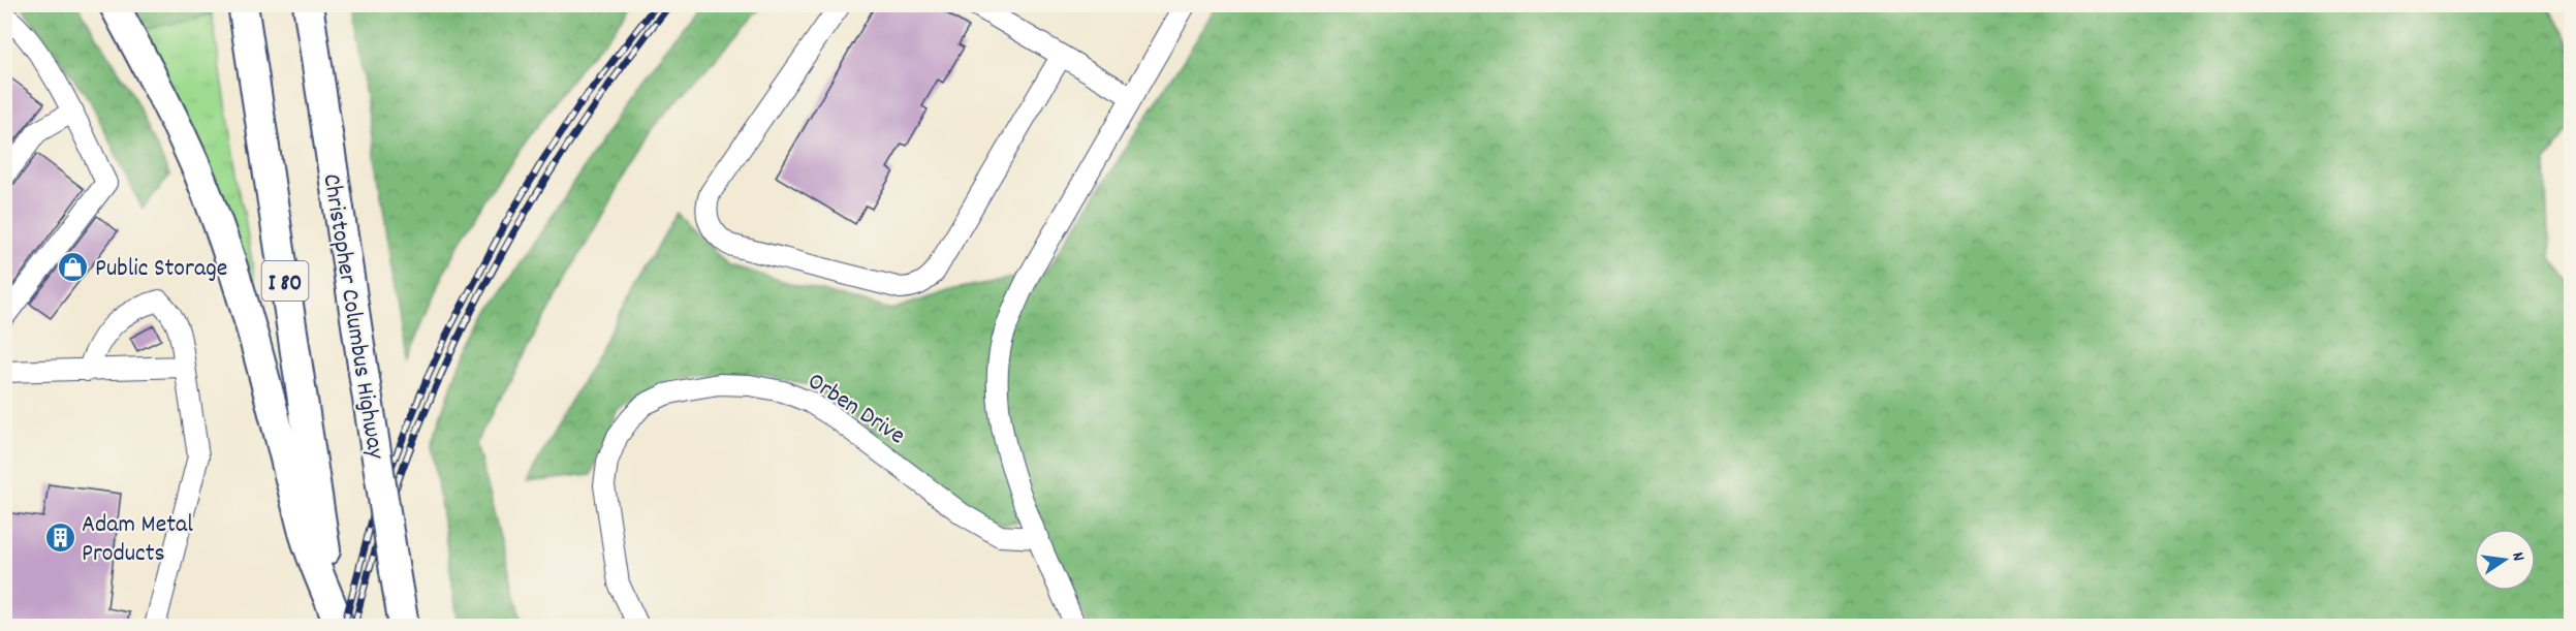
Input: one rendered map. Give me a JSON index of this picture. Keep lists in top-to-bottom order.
{
  "streets": {
    "highway": ["I 80", "Christopher Columbus Highway"],
    "street": ["Orben Drive"]
  },
  "places": {
    "shop": ["Public Storage"],
    "building": ["Adam Metal Products"]
  },
  "north": "right"
}
